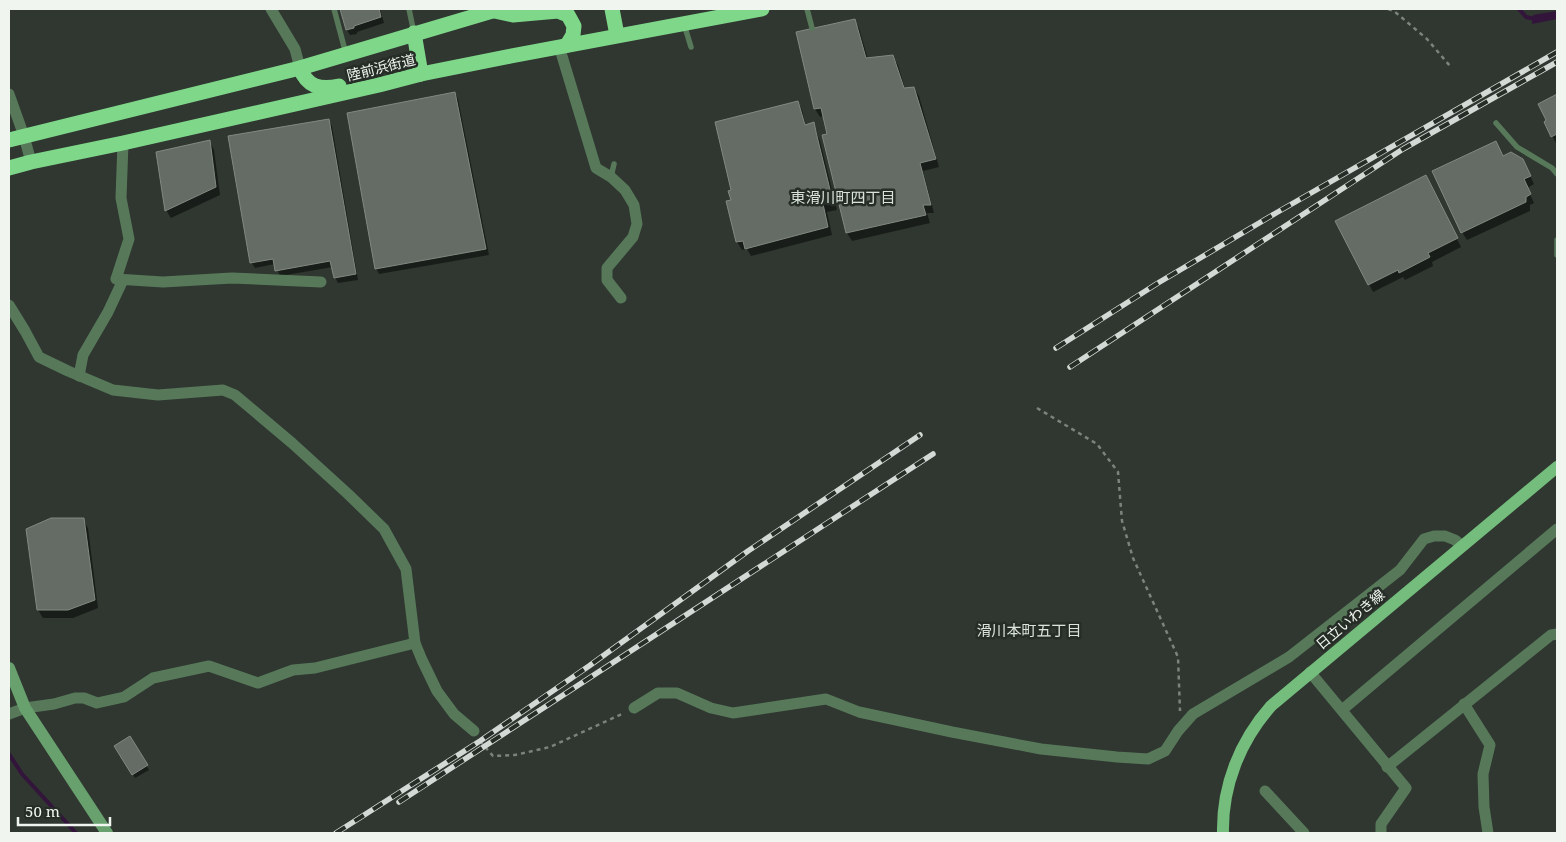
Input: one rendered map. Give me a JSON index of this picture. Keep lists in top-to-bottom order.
{
  "streets": {
    "highway": ["陸前浜街道"],
    "main road": ["日立いわき線"]
  },
  "districts": ["東滑川町四丁目", "滑川本町五丁目"],
  "scale_bar": "50 m"
}
